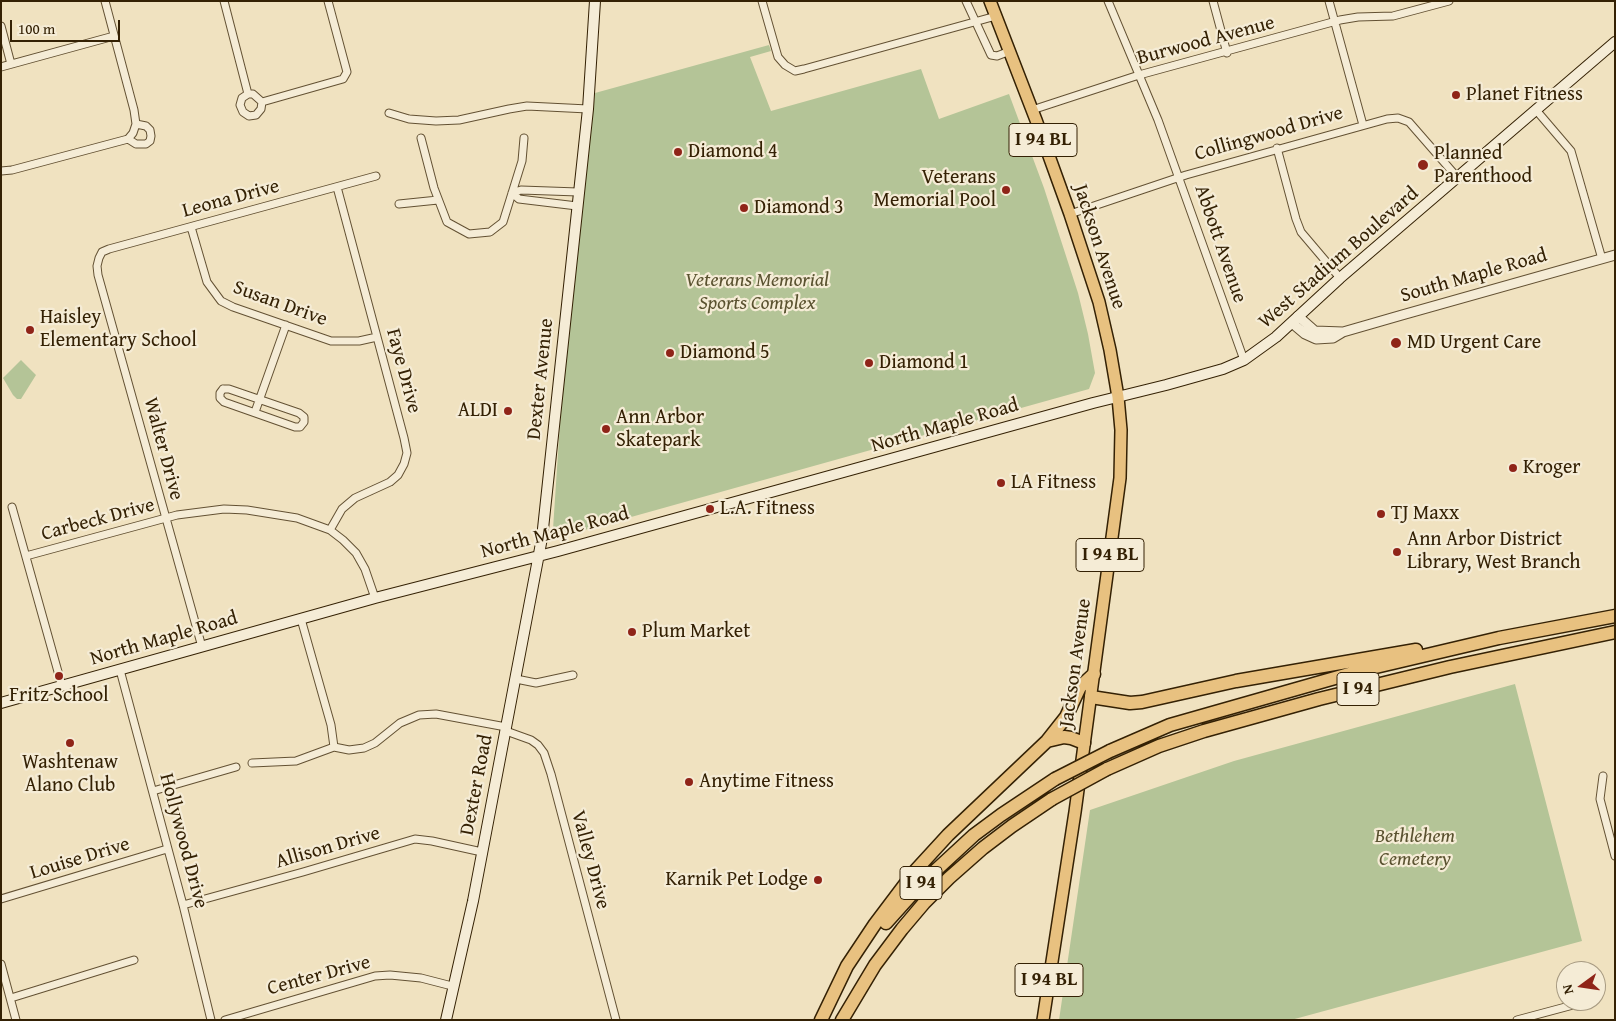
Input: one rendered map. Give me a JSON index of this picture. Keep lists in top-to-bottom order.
{
  "streets": {
    "highway": ["I 94"],
    "main road": [
      "I 94 BL",
      "Jackson Avenue",
      "West Stadium Boulevard",
      "Dexter Avenue",
      "North Maple Road",
      "Dexter Road"
    ],
    "street": [
      "Burwood Avenue",
      "Collingwood Drive",
      "Leona Drive",
      "Abbott Avenue",
      "South Maple Road",
      "Susan Drive",
      "Faye Drive",
      "Walter Drive",
      "Carbeck Drive",
      "Hollywood Drive",
      "Allison Drive",
      "Louise Drive",
      "Valley Drive",
      "Center Drive"
    ]
  },
  "crossings": [
    ["Burwood Avenue", "Abbott Avenue"],
    ["Burwood Avenue", "Jackson Avenue"],
    ["Collingwood Drive", "Abbott Avenue"],
    ["Collingwood Drive", "Jackson Avenue"],
    ["Collingwood Drive", "West Stadium Boulevard"],
    ["Leona Drive", "Susan Drive"],
    ["Leona Drive", "Faye Drive"],
    ["Leona Drive", "Walter Drive"],
    ["Abbott Avenue", "West Stadium Boulevard"],
    ["Jackson Avenue", "North Maple Road"],
    ["West Stadium Boulevard", "South Maple Road"],
    ["Susan Drive", "Faye Drive"],
    ["Faye Drive", "Carbeck Drive"],
    ["Dexter Avenue", "North Maple Road"],
    ["Dexter Avenue", "Dexter Road"],
    ["North Maple Road", "Walter Drive"],
    ["North Maple Road", "Carbeck Drive"],
    ["North Maple Road", "Dexter Road"],
    ["North Maple Road", "Hollywood Drive"],
    ["Walter Drive", "Carbeck Drive"],
    ["Dexter Road", "Allison Drive"],
    ["Dexter Road", "Valley Drive"],
    ["Dexter Road", "Center Drive"],
    ["Hollywood Drive", "Allison Drive"],
    ["Hollywood Drive", "Louise Drive"]
  ],
  "parks": ["Veterans Memorial Sports Complex", "Bethlehem Cemetery"],
  "places": [
    "Planet Fitness",
    "Diamond 4",
    "Planned Parenthood",
    "Veterans Memorial Pool",
    "Diamond 3",
    "Haisley Elementary School",
    "MD Urgent Care",
    "Diamond 5",
    "Diamond 1",
    "ALDI",
    "Ann Arbor Skatepark",
    "Kroger",
    "LA Fitness",
    "L.A. Fitness",
    "TJ Maxx",
    "Ann Arbor District Library, West Branch",
    "Plum Market",
    "Fritz School",
    "Washtenaw Alano Club",
    "Anytime Fitness",
    "Karnik Pet Lodge"
  ],
  "scale_bar": "100 m",
  "north": "left"
}
